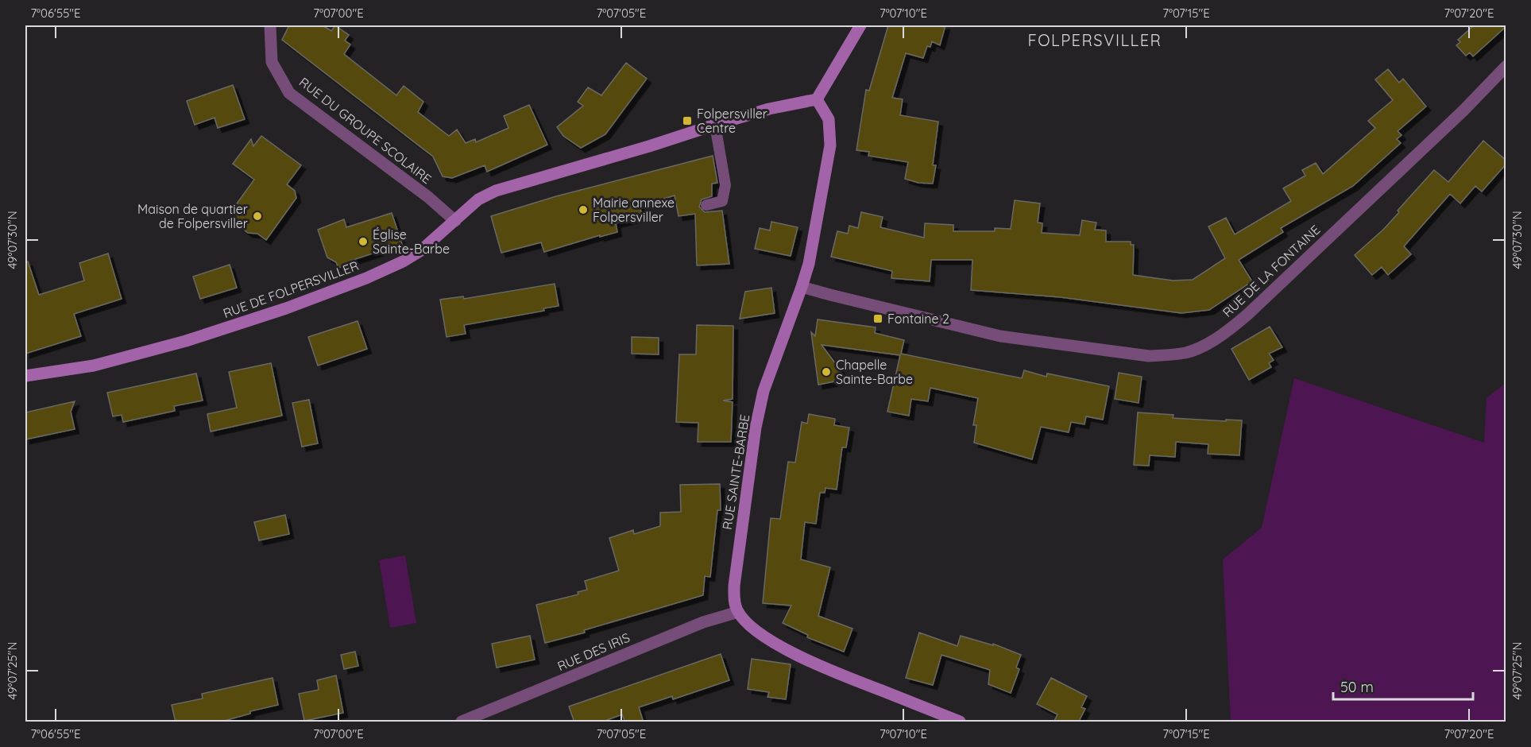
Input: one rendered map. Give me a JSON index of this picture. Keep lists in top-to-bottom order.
{
  "streets": {
    "street": [
      "RUE DU GROUPE SCOLAIRE",
      "RUE DE LA FONTAINE",
      "RUE DE FOLPERSVILLER",
      "RUE SAINTE-BARBE",
      "RUE DES IRIS"
    ]
  },
  "crossings": [
    ["RUE DU GROUPE SCOLAIRE", "RUE DE FOLPERSVILLER"],
    ["RUE DE LA FONTAINE", "RUE SAINTE-BARBE"],
    ["RUE DE FOLPERSVILLER", "RUE SAINTE-BARBE"],
    ["RUE SAINTE-BARBE", "RUE DES IRIS"]
  ],
  "districts": ["FOLPERSVILLER"],
  "places": {
    "transit": ["Folpersviller Centre", "Fontaine 2"],
    "other": [
      "Mairie annexe Folpersviller",
      "Maison de quartier de Folpersviller",
      "Église Sainte-Barbe",
      "Chapelle Sainte-Barbe"
    ]
  },
  "scale_bar": "50 m",
  "coordinates": [
    "7°06'55\"E",
    "7°07'00\"E",
    "7°07'05\"E",
    "7°07'10\"E",
    "7°07'15\"E",
    "7°07'20\"E",
    "49°07'30\"N",
    "49°07'25\"N"
  ]
}
